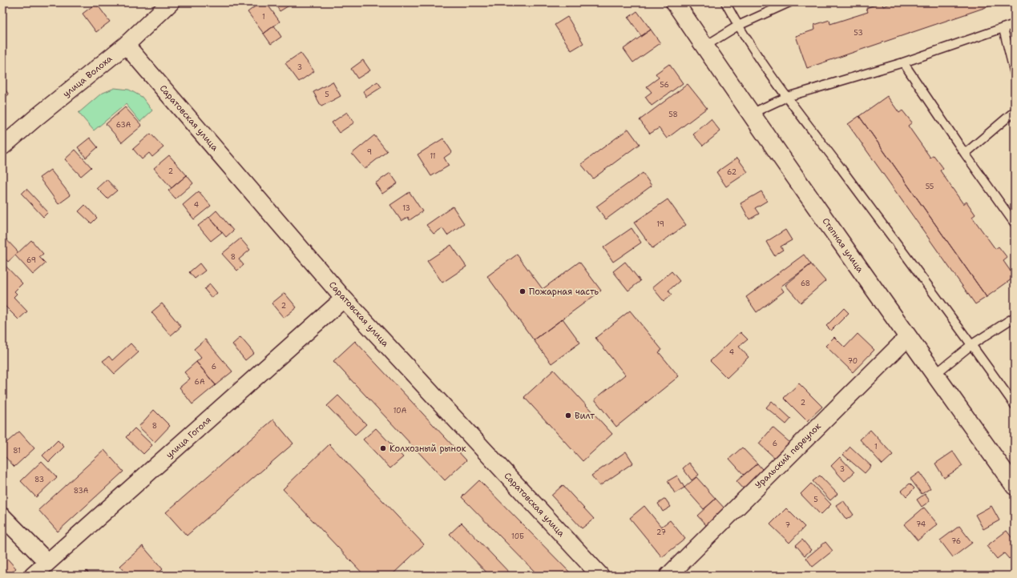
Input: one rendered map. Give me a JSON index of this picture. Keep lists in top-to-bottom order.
{
  "streets": {
    "street": [
      "улица Волоха",
      "Саратовская улица",
      "Степная улица",
      "улица Гоголя",
      "Уральский переулок"
    ]
  },
  "crossings": [
    ["улица Волоха", "Саратовская улица"],
    ["Саратовская улица", "улица Гоголя"],
    ["Степная улица", "Уральский переулок"]
  ],
  "places": ["Пожарная часть", "Вилт", "Колхозный рынок"],
  "house_numbers": [
    "1",
    "53",
    "3",
    "56",
    "5",
    "58",
    "63А",
    "9",
    "11",
    "2",
    "62",
    "55",
    "4",
    "13",
    "19",
    "8",
    "69",
    "68",
    "2",
    "4",
    "70",
    "6",
    "6А",
    "2",
    "10А",
    "8",
    "6",
    "1",
    "81",
    "3",
    "83",
    "83А",
    "5",
    "74",
    "7",
    "27",
    "10Б",
    "76"
  ]
}
